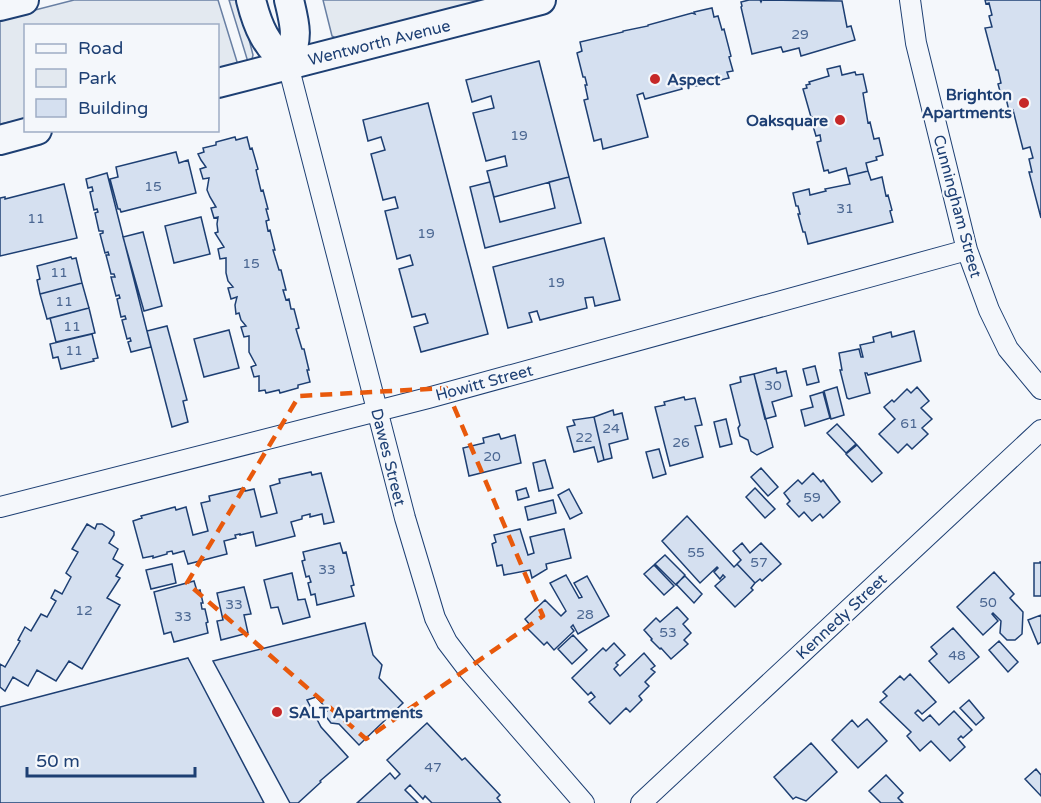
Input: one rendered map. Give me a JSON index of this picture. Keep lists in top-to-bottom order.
{
  "streets": {
    "main road": ["Wentworth Avenue"],
    "street": [
      "Cunningham Street",
      "Howitt Street",
      "Dawes Street",
      "Kennedy Street"
    ]
  },
  "crossings": [
    ["Wentworth Avenue", "Dawes Street"],
    ["Cunningham Street", "Howitt Street"],
    ["Howitt Street", "Dawes Street"]
  ],
  "places": [
    "Aspect",
    "Brighton Apartments",
    "Oaksquare",
    "SALT Apartments"
  ],
  "house_numbers": [
    "29",
    "19",
    "15",
    "31",
    "11",
    "19",
    "15",
    "11",
    "19",
    "11",
    "11",
    "11",
    "30",
    "61",
    "24",
    "22",
    "26",
    "20",
    "59",
    "55",
    "57",
    "33",
    "50",
    "33",
    "12",
    "28",
    "33",
    "53",
    "48",
    "47"
  ],
  "legend": ["Road", "Park", "Building"],
  "scale_bar": "50 m"
}
